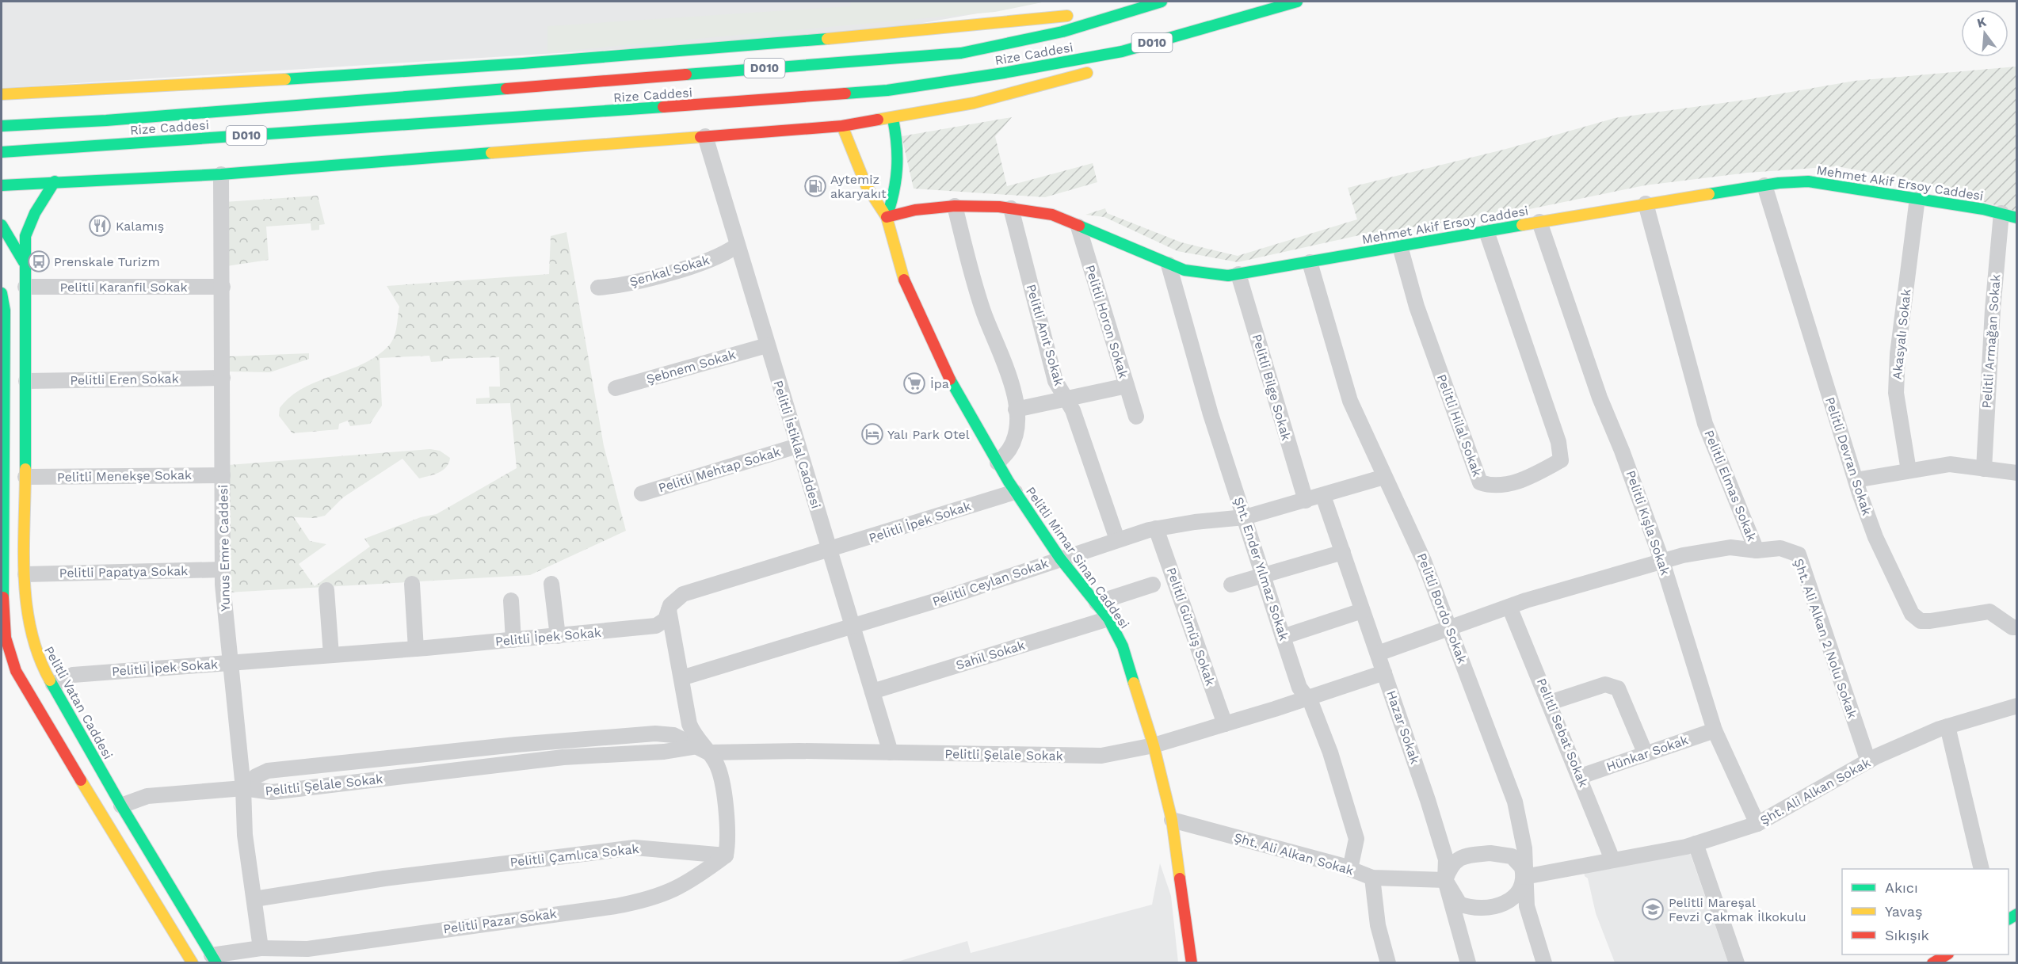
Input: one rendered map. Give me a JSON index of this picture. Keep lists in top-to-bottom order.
{
  "streets": {
    "main road": [
      "D010",
      "Rize Caddesi",
      "Mehmet Akif Ersoy Caddesi",
      "Pelitli Mimar Sinan Caddesi",
      "Pelitli Vatan Caddesi"
    ],
    "street": [
      "Şenkal Sokak",
      "Pelitli Karanfil Sokak",
      "Pelitli Horon Sokak",
      "Akasyalı Sokak",
      "Pelitli Anıt Sokak",
      "Pelitli Armağan Sokak",
      "Şebnem Sokak",
      "Pelitli Eren Sokak",
      "Pelitli Bilge Sokak",
      "Pelitli Hilal Sokak",
      "Pelitli İstiklal Caddesi",
      "Pelitli Devran Sokak",
      "Pelitli Mehtap Sokak",
      "Pelitli Menekşe Sokak",
      "Pelitli Elmas Sokak",
      "Pelitli İpek Sokak",
      "Pelitli Kışla Sokak",
      "Yunus Emre Caddesi",
      "Şht. Ender Yılmaz Sokak",
      "Pelitli Papatya Sokak",
      "Pelitli Ceylan Sokak",
      "Pelitli Bordo Sokak",
      "Pelitli Gümüş Sokak",
      "Şht. Ali Alkan 2 Nolu Sokak",
      "Sahil Sokak",
      "Hazar Sokak",
      "Pelitli Sebat Sokak",
      "Hünkar Sokak",
      "Pelitli Şelale Sokak",
      "Şht. Ali Alkan Sokak",
      "Pelitli Çamlıca Sokak",
      "Pelitli Pazar Sokak"
    ]
  },
  "crossings": [
    ["Mehmet Akif Ersoy Caddesi", "Pelitli Horon Sokak"],
    ["Mehmet Akif Ersoy Caddesi", "Akasyalı Sokak"],
    ["Mehmet Akif Ersoy Caddesi", "Pelitli Anıt Sokak"],
    ["Mehmet Akif Ersoy Caddesi", "Pelitli Armağan Sokak"],
    ["Mehmet Akif Ersoy Caddesi", "Pelitli Bilge Sokak"],
    ["Mehmet Akif Ersoy Caddesi", "Pelitli Hilal Sokak"],
    ["Mehmet Akif Ersoy Caddesi", "Pelitli Devran Sokak"],
    ["Mehmet Akif Ersoy Caddesi", "Pelitli Elmas Sokak"],
    ["Mehmet Akif Ersoy Caddesi", "Pelitli Kışla Sokak"],
    ["Mehmet Akif Ersoy Caddesi", "Pelitli Mimar Sinan Caddesi"],
    ["Mehmet Akif Ersoy Caddesi", "Şht. Ender Yılmaz Sokak"],
    ["Mehmet Akif Ersoy Caddesi", "Pelitli Bordo Sokak"],
    ["Şenkal Sokak", "Pelitli İstiklal Caddesi"],
    ["Pelitli Karanfil Sokak", "Yunus Emre Caddesi"],
    ["Pelitli Karanfil Sokak", "Pelitli Vatan Caddesi"],
    ["Pelitli Anıt Sokak", "Pelitli Ceylan Sokak"],
    ["Şebnem Sokak", "Pelitli İstiklal Caddesi"],
    ["Pelitli Eren Sokak", "Yunus Emre Caddesi"],
    ["Pelitli Eren Sokak", "Pelitli Vatan Caddesi"],
    ["Pelitli Bilge Sokak", "Pelitli Ceylan Sokak"],
    ["Pelitli İstiklal Caddesi", "Pelitli Mehtap Sokak"],
    ["Pelitli İstiklal Caddesi", "Pelitli İpek Sokak"],
    ["Pelitli İstiklal Caddesi", "Pelitli Ceylan Sokak"],
    ["Pelitli İstiklal Caddesi", "Sahil Sokak"],
    ["Pelitli İstiklal Caddesi", "Pelitli Şelale Sokak"],
    ["Pelitli Menekşe Sokak", "Yunus Emre Caddesi"],
    ["Pelitli Menekşe Sokak", "Pelitli Vatan Caddesi"],
    ["Pelitli Elmas Sokak", "Pelitli Kışla Sokak"],
    ["Pelitli Elmas Sokak", "Pelitli Bordo Sokak"],
    ["Pelitli Elmas Sokak", "Şht. Ali Alkan 2 Nolu Sokak"],
    ["Pelitli Elmas Sokak", "Hazar Sokak"],
    ["Pelitli Elmas Sokak", "Pelitli Sebat Sokak"],
    ["Pelitli İpek Sokak", "Yunus Emre Caddesi"],
    ["Pelitli İpek Sokak", "Pelitli Mimar Sinan Caddesi"],
    ["Pelitli İpek Sokak", "Pelitli Vatan Caddesi"],
    ["Pelitli Kışla Sokak", "Hünkar Sokak"],
    ["Pelitli Kışla Sokak", "Şht. Ali Alkan Sokak"],
    ["Yunus Emre Caddesi", "Pelitli Papatya Sokak"],
    ["Yunus Emre Caddesi", "Pelitli Şelale Sokak"],
    ["Yunus Emre Caddesi", "Pelitli Çamlıca Sokak"],
    ["Yunus Emre Caddesi", "Pelitli Pazar Sokak"],
    ["Pelitli Mimar Sinan Caddesi", "Pelitli Ceylan Sokak"],
    ["Pelitli Mimar Sinan Caddesi", "Sahil Sokak"],
    ["Pelitli Mimar Sinan Caddesi", "Pelitli Şelale Sokak"],
    ["Pelitli Mimar Sinan Caddesi", "Şht. Ali Alkan Sokak"],
    ["Şht. Ender Yılmaz Sokak", "Pelitli Ceylan Sokak"],
    ["Şht. Ender Yılmaz Sokak", "Pelitli Şelale Sokak"],
    ["Şht. Ender Yılmaz Sokak", "Şht. Ali Alkan Sokak"],
    ["Pelitli Papatya Sokak", "Pelitli Vatan Caddesi"],
    ["Pelitli Ceylan Sokak", "Pelitli Bordo Sokak"],
    ["Pelitli Ceylan Sokak", "Pelitli Gümüş Sokak"],
    ["Pelitli Ceylan Sokak", "Hazar Sokak"],
    ["Pelitli Bordo Sokak", "Hazar Sokak"],
    ["Pelitli Bordo Sokak", "Şht. Ali Alkan Sokak"],
    ["Pelitli Gümüş Sokak", "Pelitli Şelale Sokak"],
    ["Şht. Ali Alkan 2 Nolu Sokak", "Şht. Ali Alkan Sokak"],
    ["Hazar Sokak", "Pelitli Şelale Sokak"],
    ["Hazar Sokak", "Şht. Ali Alkan Sokak"],
    ["Pelitli Sebat Sokak", "Hünkar Sokak"],
    ["Pelitli Sebat Sokak", "Şht. Ali Alkan Sokak"],
    ["Pelitli Çamlıca Sokak", "Pelitli Pazar Sokak"]
  ],
  "places": {
    "fuel station": ["Aytemiz akaryakıt"],
    "restaurant": ["Kalamış"],
    "bus stop": ["Prenskale Turizm"],
    "supermarket": ["İpa"],
    "hotel": ["Yalı Park Otel"],
    "school or university": ["Pelitli Mareşal Fevzi Çakmak İlkokulu"]
  },
  "legend": ["Akıcı", "Yavaş", "Sıkışık"],
  "north": "top"
}
